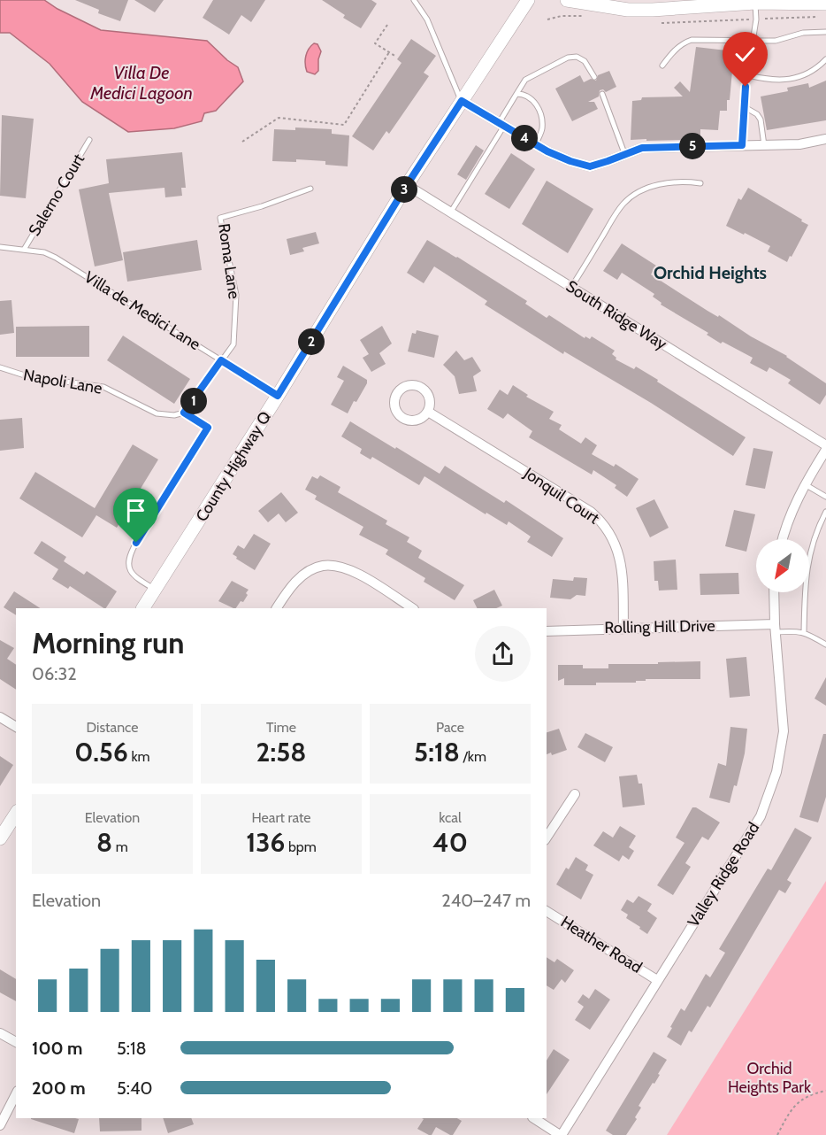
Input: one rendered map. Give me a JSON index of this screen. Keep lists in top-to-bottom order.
{
  "streets": {
    "main road": ["County Highway Q"],
    "street": [
      "South Ridge Way",
      "Jonquil Court",
      "Rolling Hill Drive",
      "Valley Ridge Road",
      "Heather Road"
    ],
    "lane": [
      "Salerno Court",
      "Roma Lane",
      "Villa de Medici Lane",
      "Napoli Lane"
    ]
  },
  "crossings": [
    ["Salerno Court", "Villa de Medici Lane"],
    ["Roma Lane", "Villa de Medici Lane"],
    ["Villa de Medici Lane", "County Highway Q"],
    ["South Ridge Way", "County Highway Q"],
    ["Jonquil Court", "Rolling Hill Drive"],
    ["Rolling Hill Drive", "Valley Ridge Road"],
    ["Valley Ridge Road", "Heather Road"]
  ],
  "districts": ["Orchid Heights"],
  "water": ["Villa De Medici Lagoon"],
  "parks": ["Orchid Heights Park"],
  "north": "bottom left",
  "page": {
    "pins": [
      "4",
      "5",
      "3",
      "2",
      "1"
    ],
    "heading": ["Morning run", "06:32"],
    "stats": [
      ["Distance", "0.56 km"],
      ["Time", "2:58"],
      ["Pace", "5:18 /km"],
      ["Elevation", "8 m"],
      ["Heart rate", "136 bpm"],
      ["kcal", "40"]
    ],
    "chart": ["Elevation", "240–247 m"],
    "list": [
      {
        "name": "100 m",
        "note": "5:18"
      },
      {
        "name": "200 m",
        "note": "5:40"
      }
    ]
  }
}
